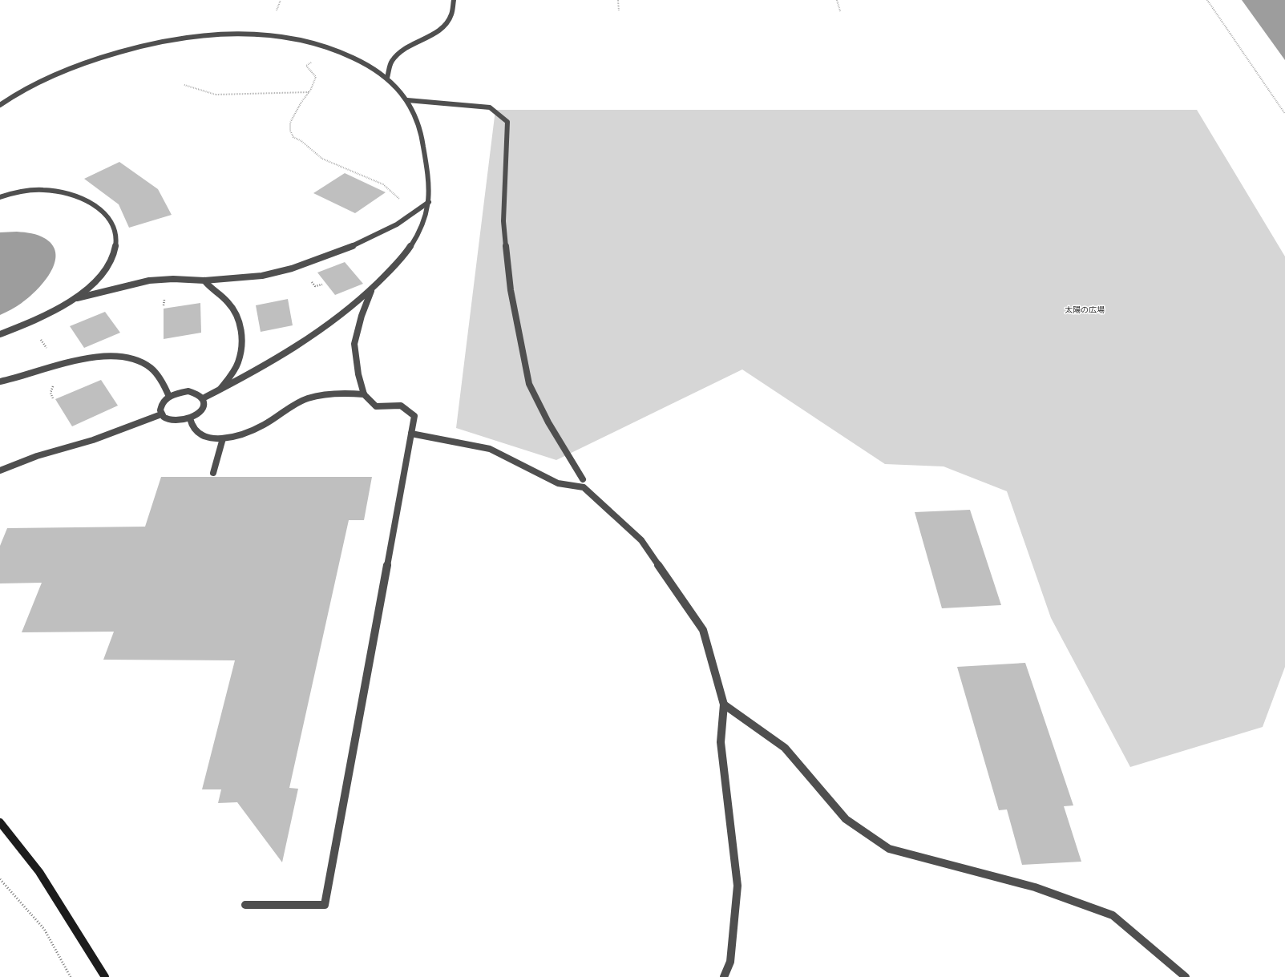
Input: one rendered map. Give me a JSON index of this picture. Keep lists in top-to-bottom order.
{
  "parks": ["太陽の広場"]
}
